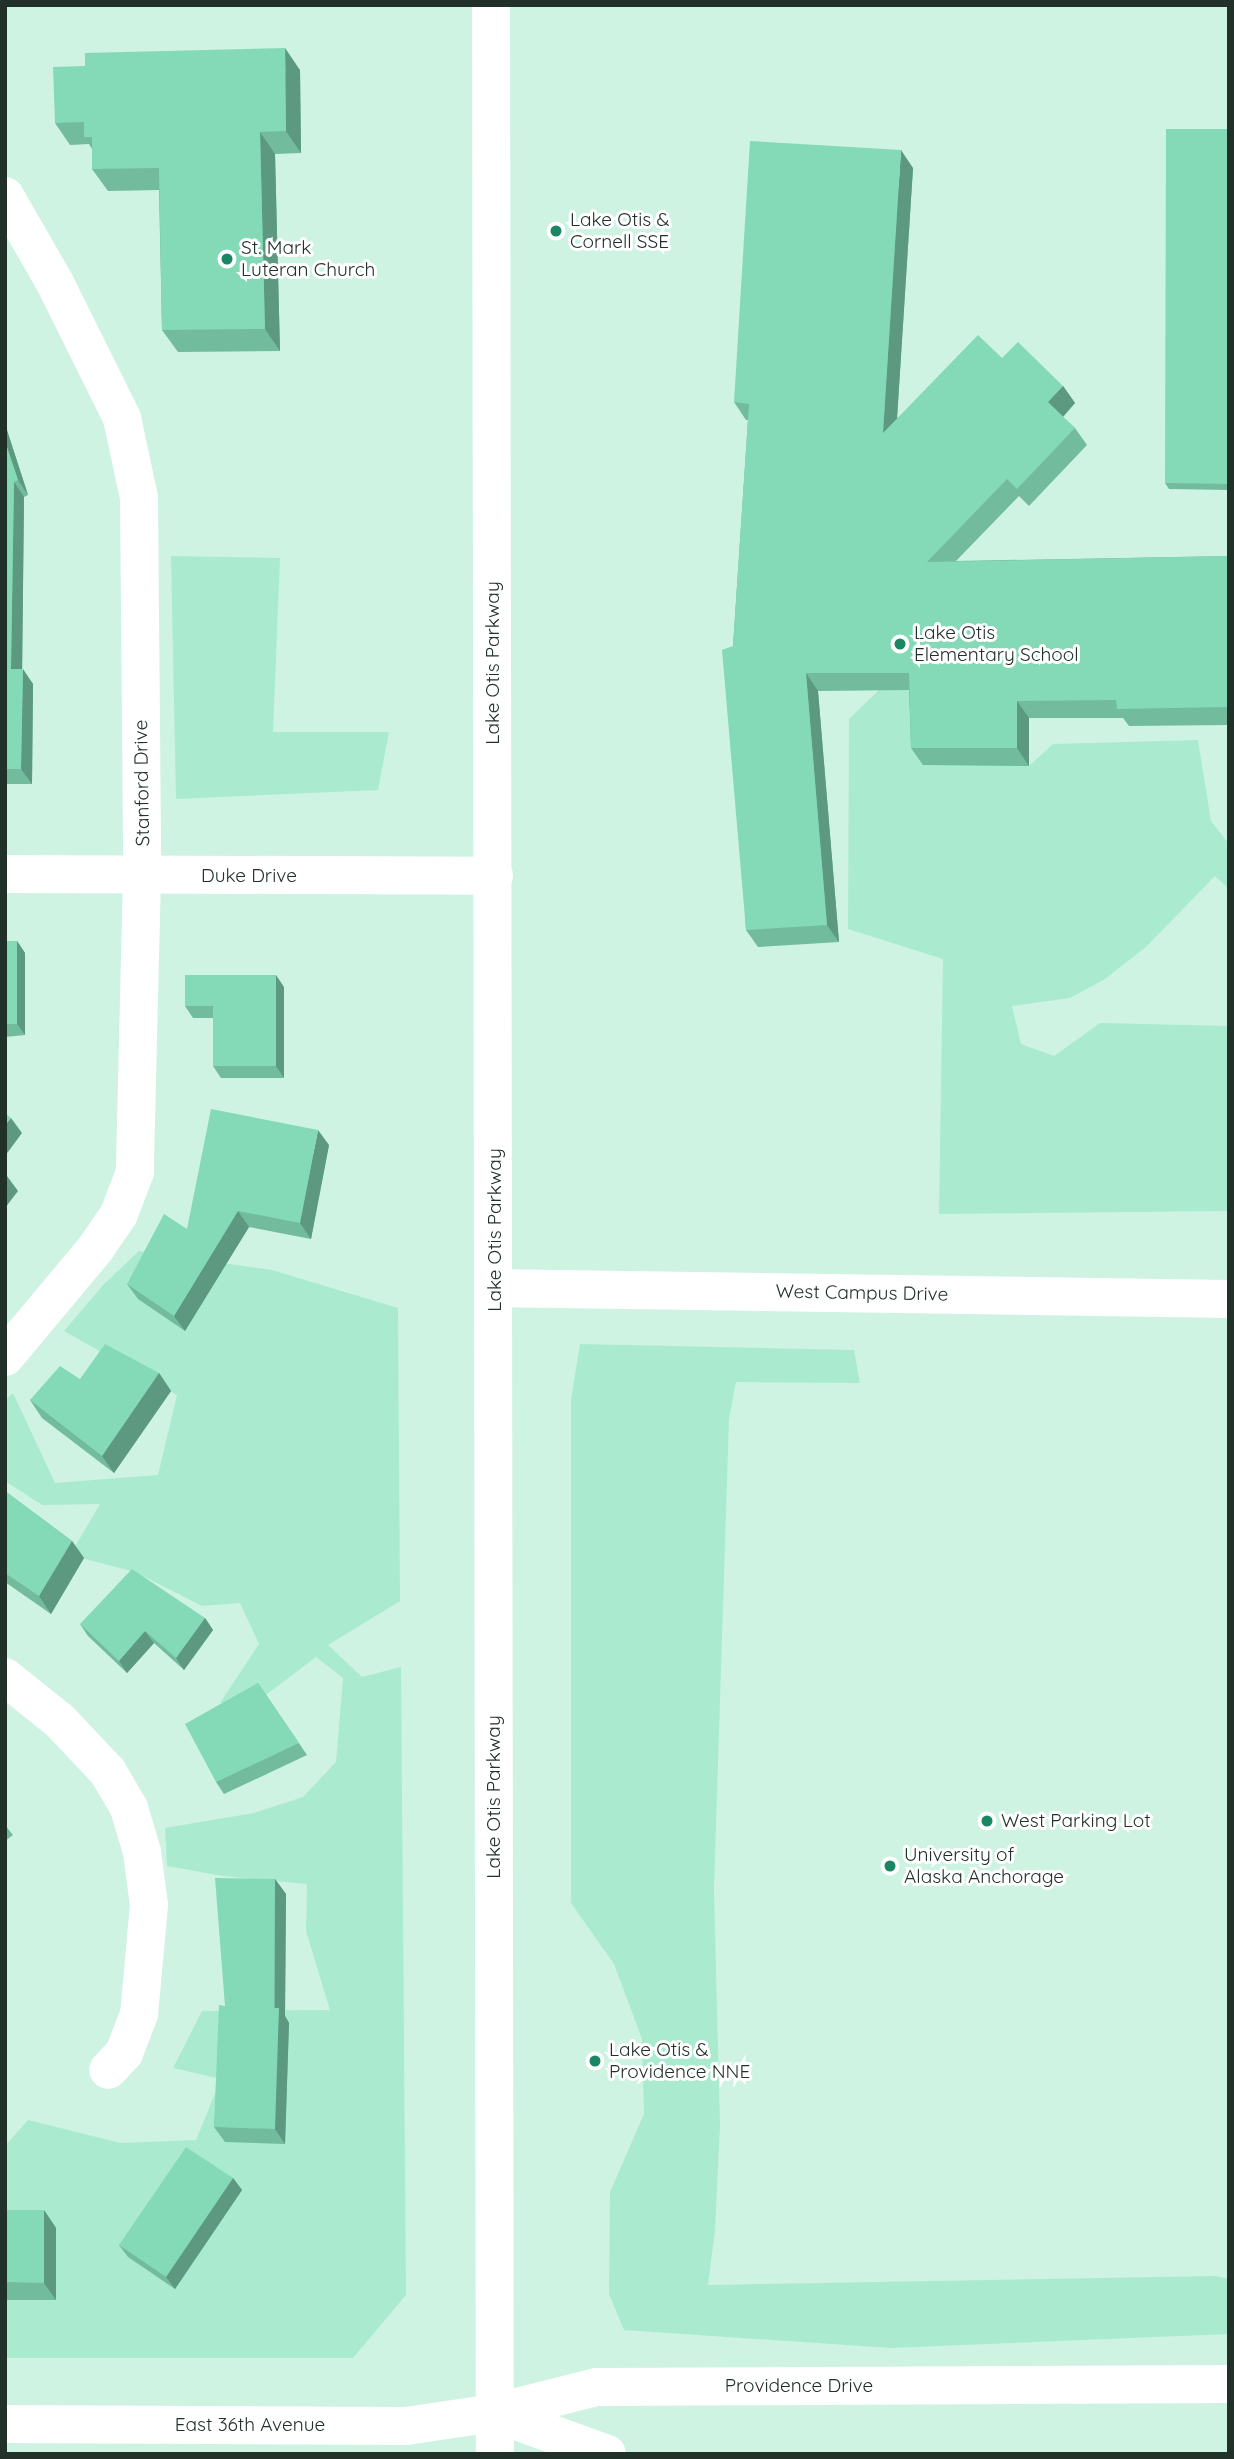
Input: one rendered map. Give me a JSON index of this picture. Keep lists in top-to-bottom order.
{
  "streets": {
    "main road": [
      "Lake Otis Parkway",
      "Stanford Drive",
      "Duke Drive",
      "West Campus Drive",
      "Providence Drive",
      "East 36th Avenue"
    ]
  },
  "crossings": [
    ["Lake Otis Parkway", "Duke Drive"],
    ["Lake Otis Parkway", "West Campus Drive"],
    ["Lake Otis Parkway", "Providence Drive"],
    ["Lake Otis Parkway", "East 36th Avenue"],
    ["Stanford Drive", "Duke Drive"],
    ["Providence Drive", "East 36th Avenue"]
  ],
  "places": [
    "Lake Otis & Cornell SSE",
    "St. Mark Luteran Church",
    "Lake Otis Elementary School",
    "West Parking Lot",
    "University of Alaska Anchorage",
    "Lake Otis & Providence NNE"
  ]
}
